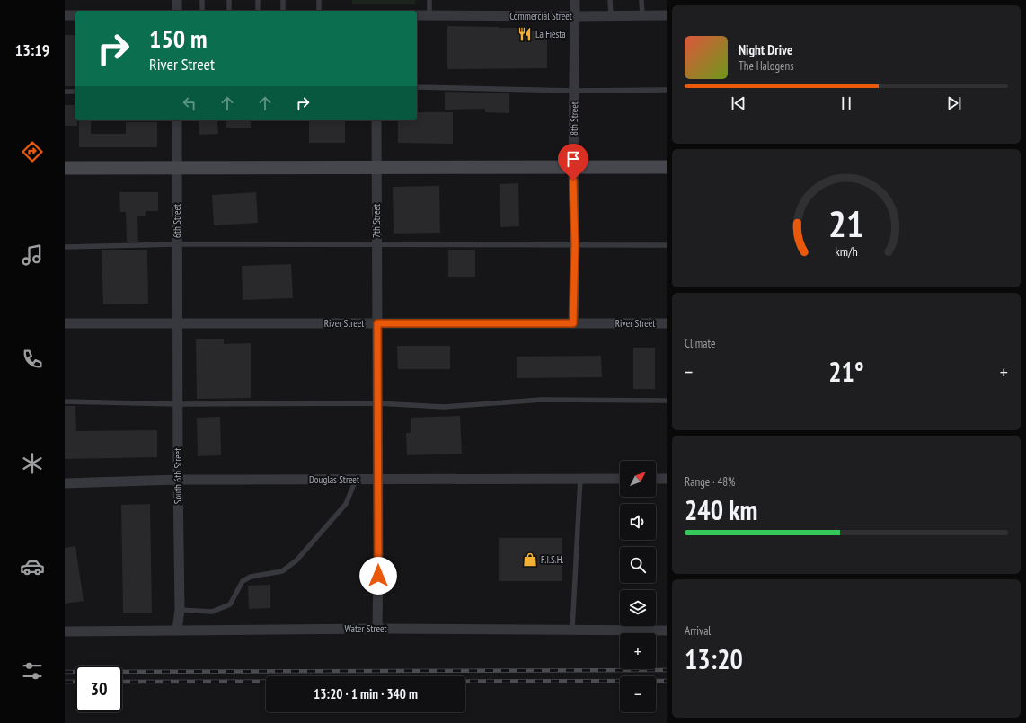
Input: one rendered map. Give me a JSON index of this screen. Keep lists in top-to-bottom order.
{
  "streets": {
    "street": [
      "Commercial Street",
      "8th Street",
      "6th Street",
      "7th Street",
      "River Street",
      "South 6th Street",
      "Douglas Street",
      "Water Street"
    ]
  },
  "crossings": [
    ["Commercial Street", "8th Street"],
    ["8th Street", "River Street"],
    ["6th Street", "River Street"],
    ["6th Street", "South 6th Street"],
    ["7th Street", "River Street"],
    ["7th Street", "Douglas Street"],
    ["7th Street", "Water Street"],
    ["River Street", "South 6th Street"],
    ["South 6th Street", "Douglas Street"],
    ["South 6th Street", "Water Street"]
  ],
  "places": {
    "restaurant": ["La Fiesta"],
    "shop": ["F.I.S.H."]
  },
  "north": "top right",
  "page": {
    "tabs": "13:19",
    "turn": ["150 m", "River Street"],
    "song": ["Night Drive", "The Halogens"],
    "tile": [
      "Climate",
      ["Range · 48%", "240 km"],
      ["Arrival", "13:20"]
    ],
    "heat": ["−", "21°", "+"],
    "map_buttons": ["+", "−"],
    "limit": "30",
    "trip": "13:20 · 1 min · 340 m",
    "gauge": ["21", "km/h"]
  }
}
